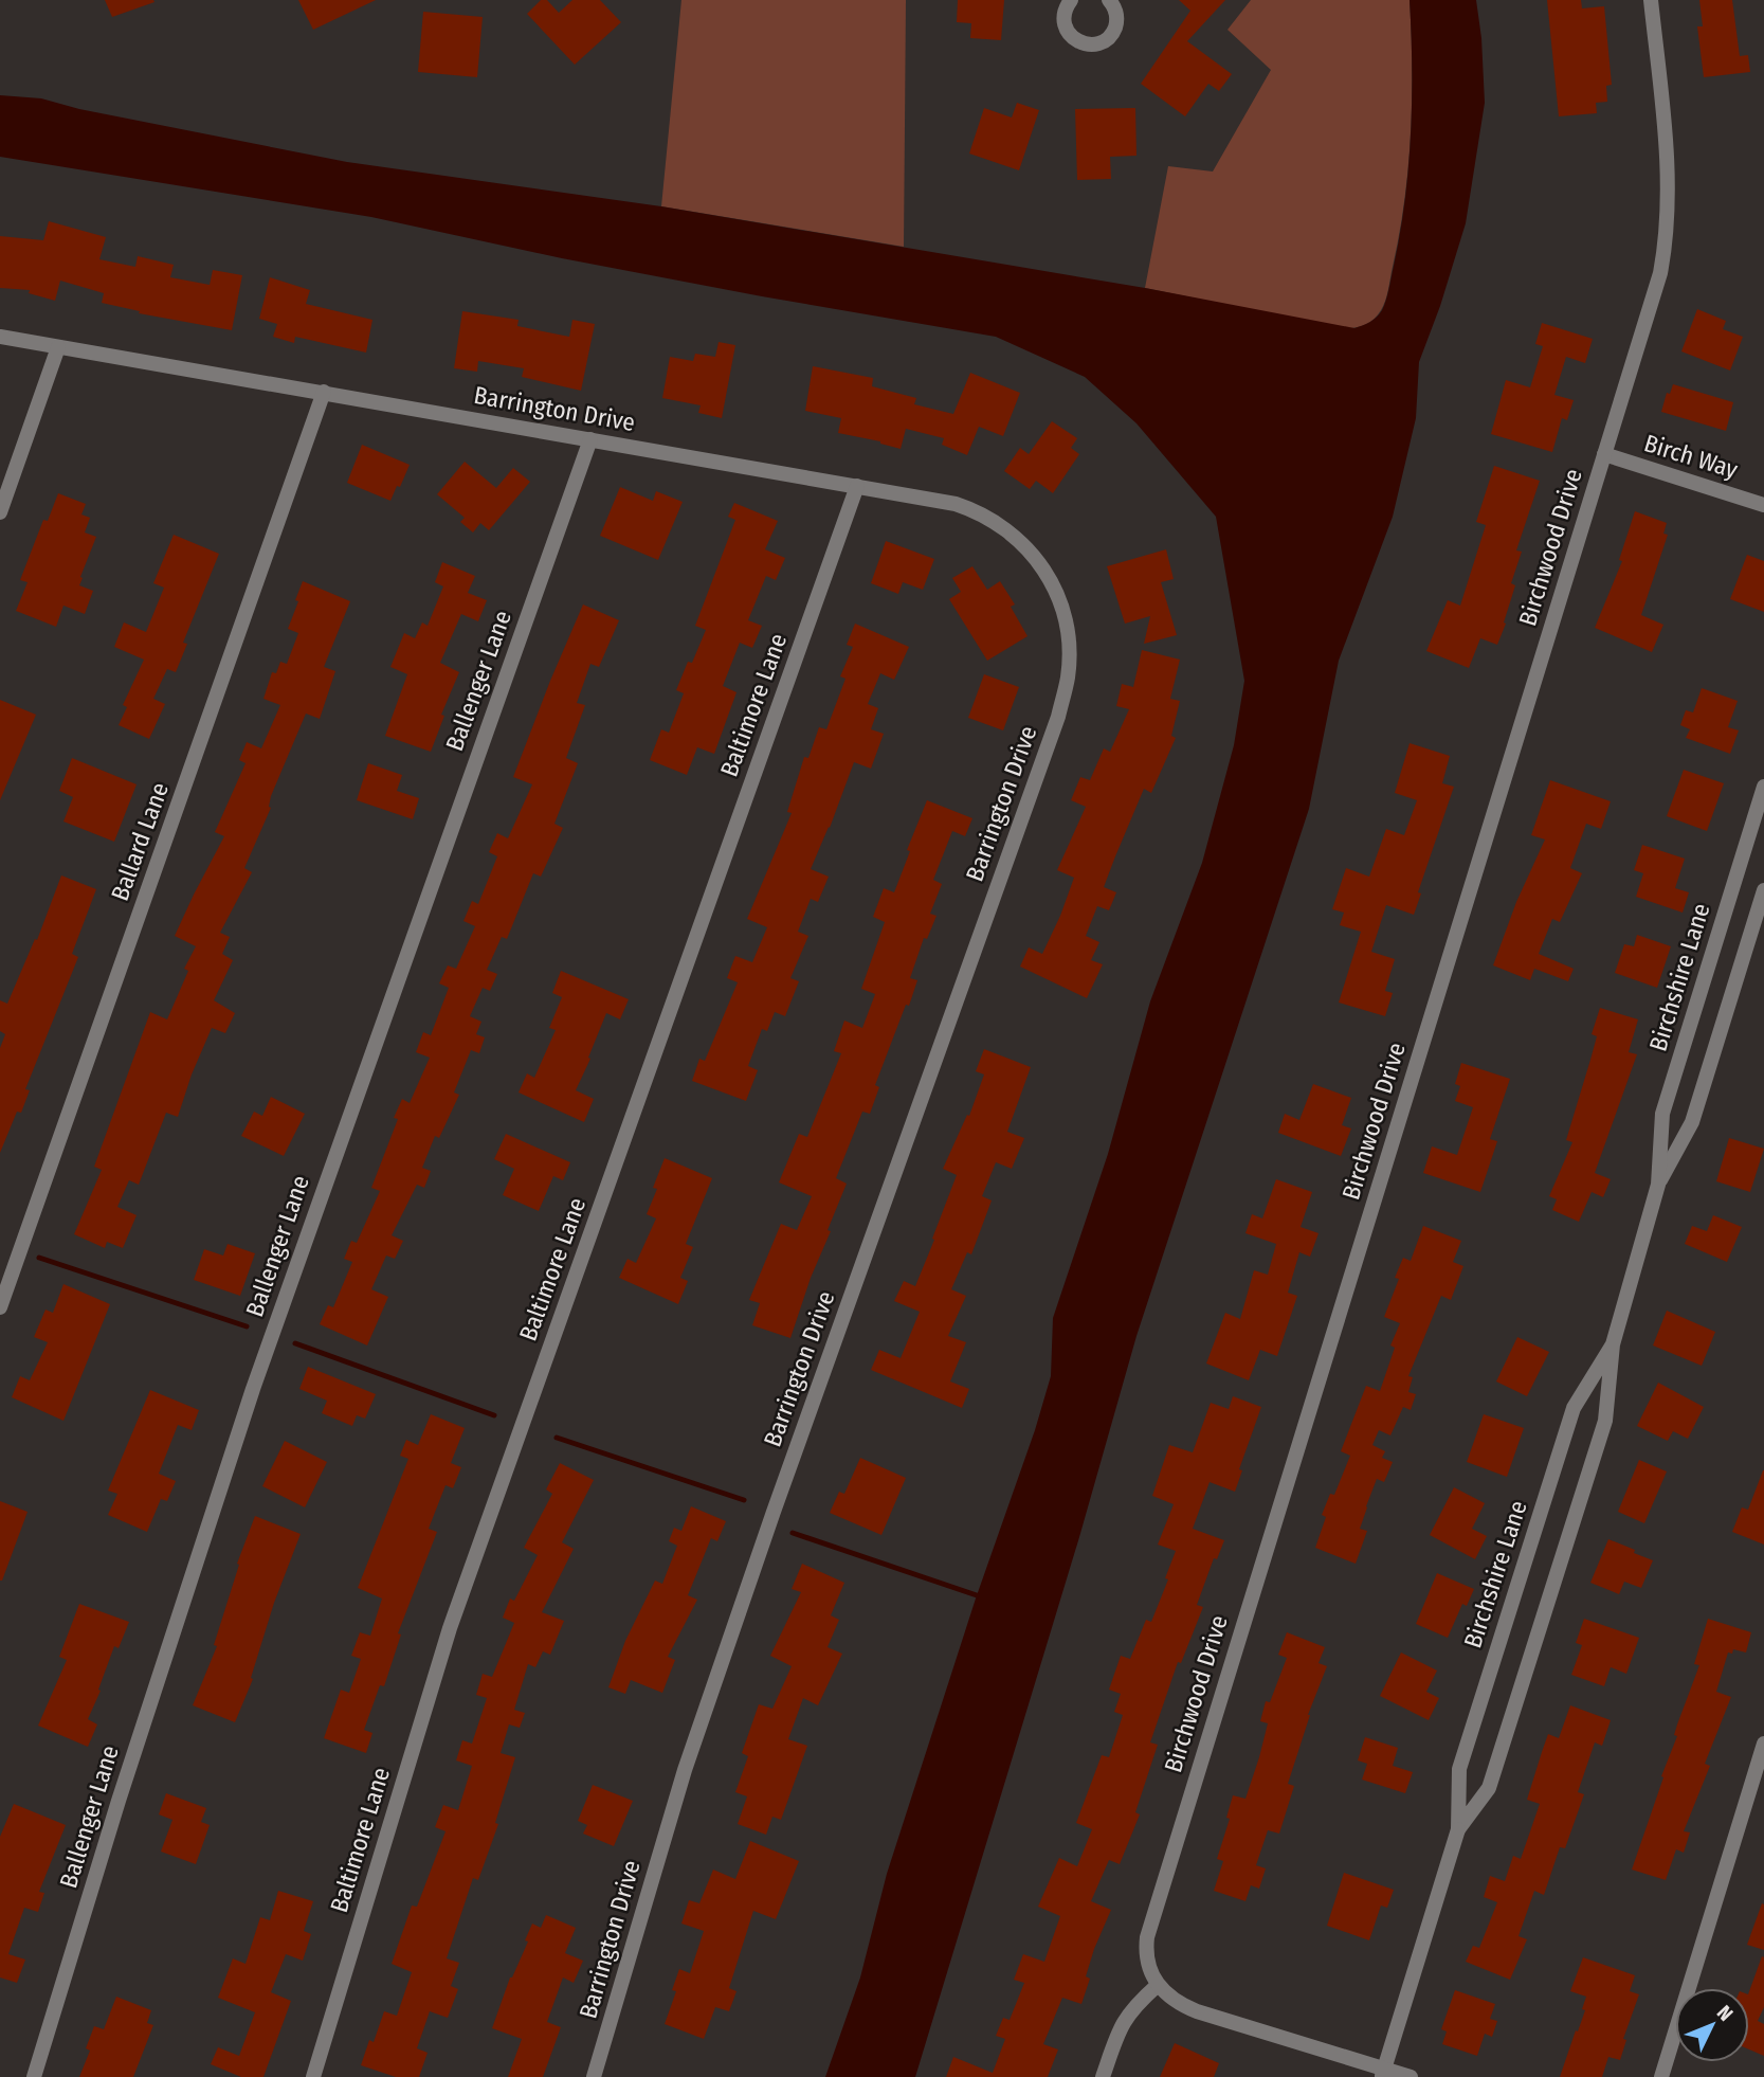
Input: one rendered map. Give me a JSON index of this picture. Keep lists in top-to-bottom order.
{
  "streets": {
    "street": [
      "Barrington Drive",
      "Birch Way",
      "Birchwood Drive",
      "Ballenger Lane",
      "Baltimore Lane",
      "Ballard Lane",
      "Birchshire Lane"
    ]
  },
  "crossings": [
    ["Barrington Drive", "Ballenger Lane"],
    ["Barrington Drive", "Baltimore Lane"],
    ["Barrington Drive", "Ballard Lane"],
    ["Birch Way", "Birchwood Drive"]
  ],
  "north": "top right"
}
